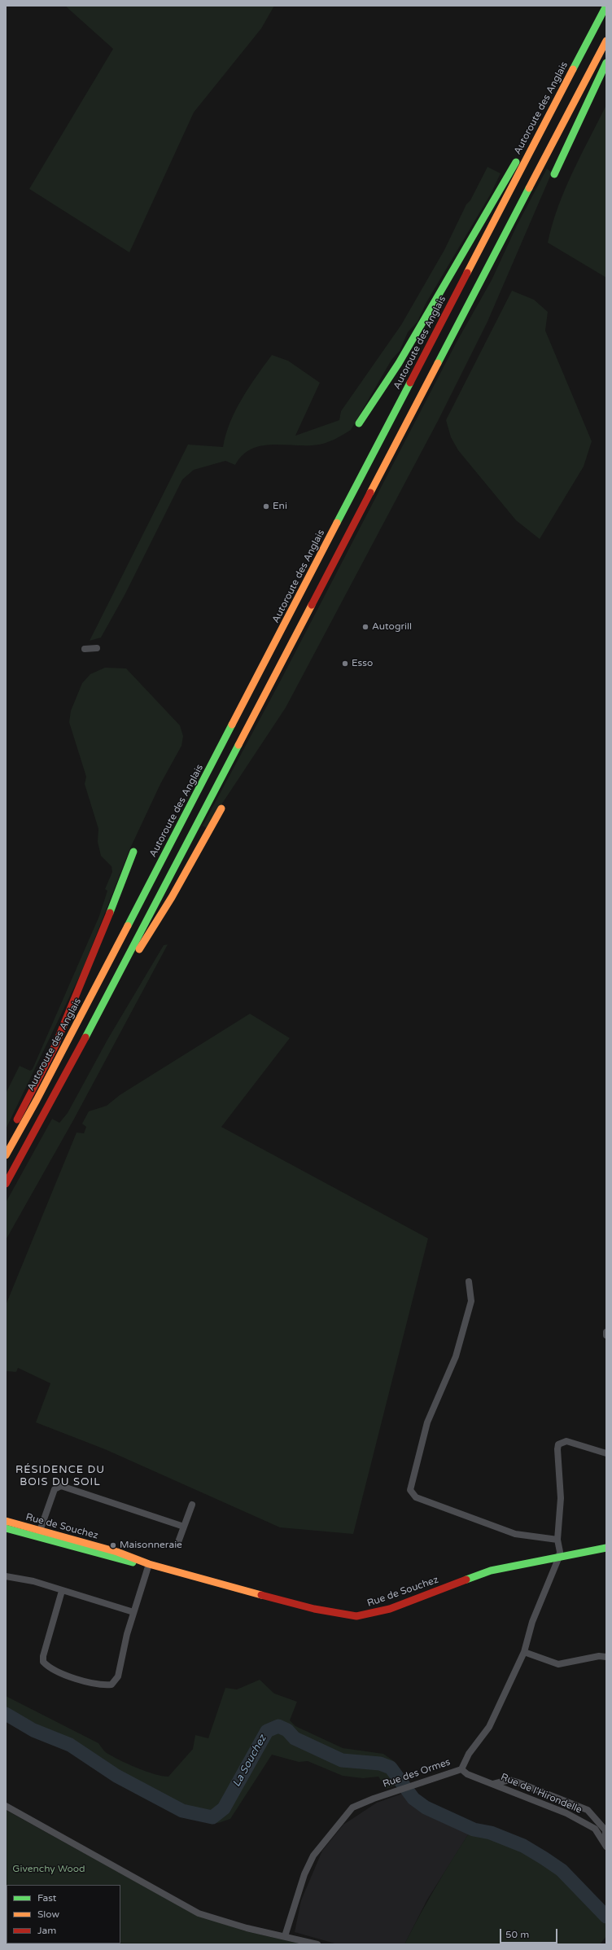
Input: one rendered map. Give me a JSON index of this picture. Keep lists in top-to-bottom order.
{
  "streets": {
    "main road": ["Autoroute des Anglais", "Rue de Souchez"],
    "street": ["Rue des Ormes", "Rue de l'Hirondelle"]
  },
  "crossings": [
    ["Rue de Souchez", "Rue des Ormes"],
    ["Rue des Ormes", "Rue de l'Hirondelle"]
  ],
  "districts": ["RÉSIDENCE DU BOIS DU SOIL"],
  "water": ["La Souchez"],
  "parks": ["Givenchy Wood"],
  "places": [
    "Eni",
    "Autogrill",
    "Esso",
    "Maisonneraie"
  ],
  "legend": ["Fast", "Slow", "Jam"],
  "scale_bar": "50 m"
}
